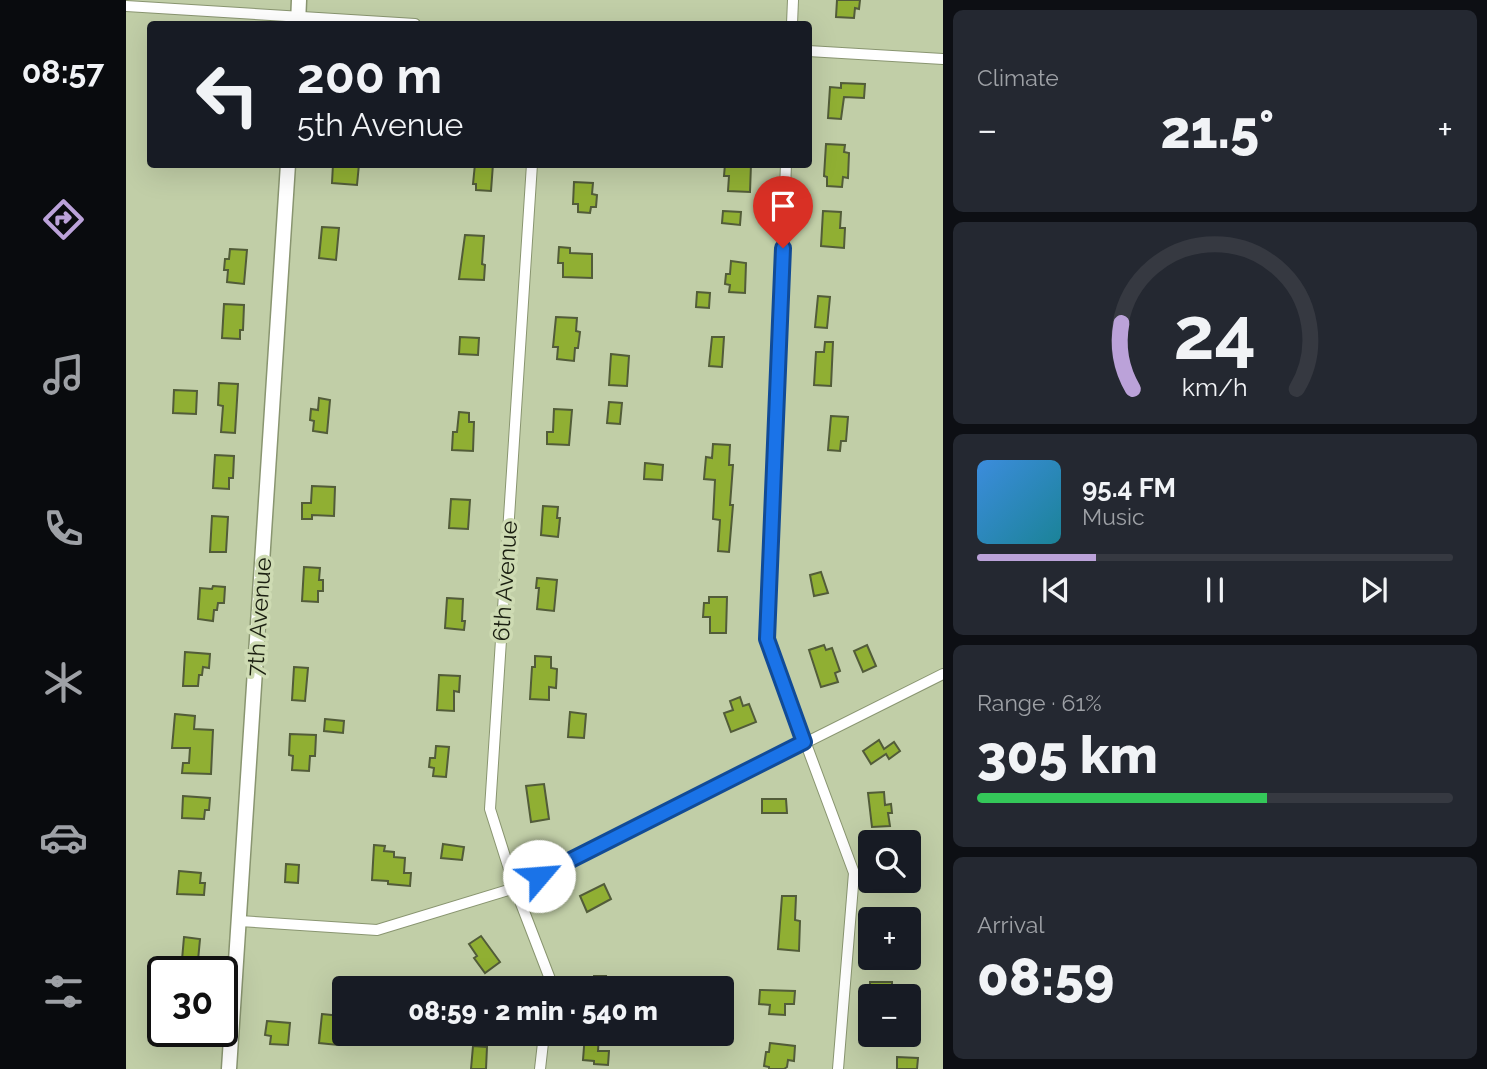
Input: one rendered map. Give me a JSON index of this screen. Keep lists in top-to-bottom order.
{
  "streets": {
    "street": ["6th Avenue", "7th Avenue"]
  },
  "page": {
    "tabs": "08:57",
    "tile": [
      "Climate",
      ["Range · 61%", "305 km"],
      ["Arrival", "08:59"]
    ],
    "turn": ["200 m", "5th Avenue"],
    "heat": ["−", "21.5°", "+"],
    "song": ["95.4 FM", "Music"],
    "map_buttons": ["+", "−"],
    "limit": "30",
    "trip": "08:59 · 2 min · 540 m",
    "gauge": ["24", "km/h"]
  }
}
